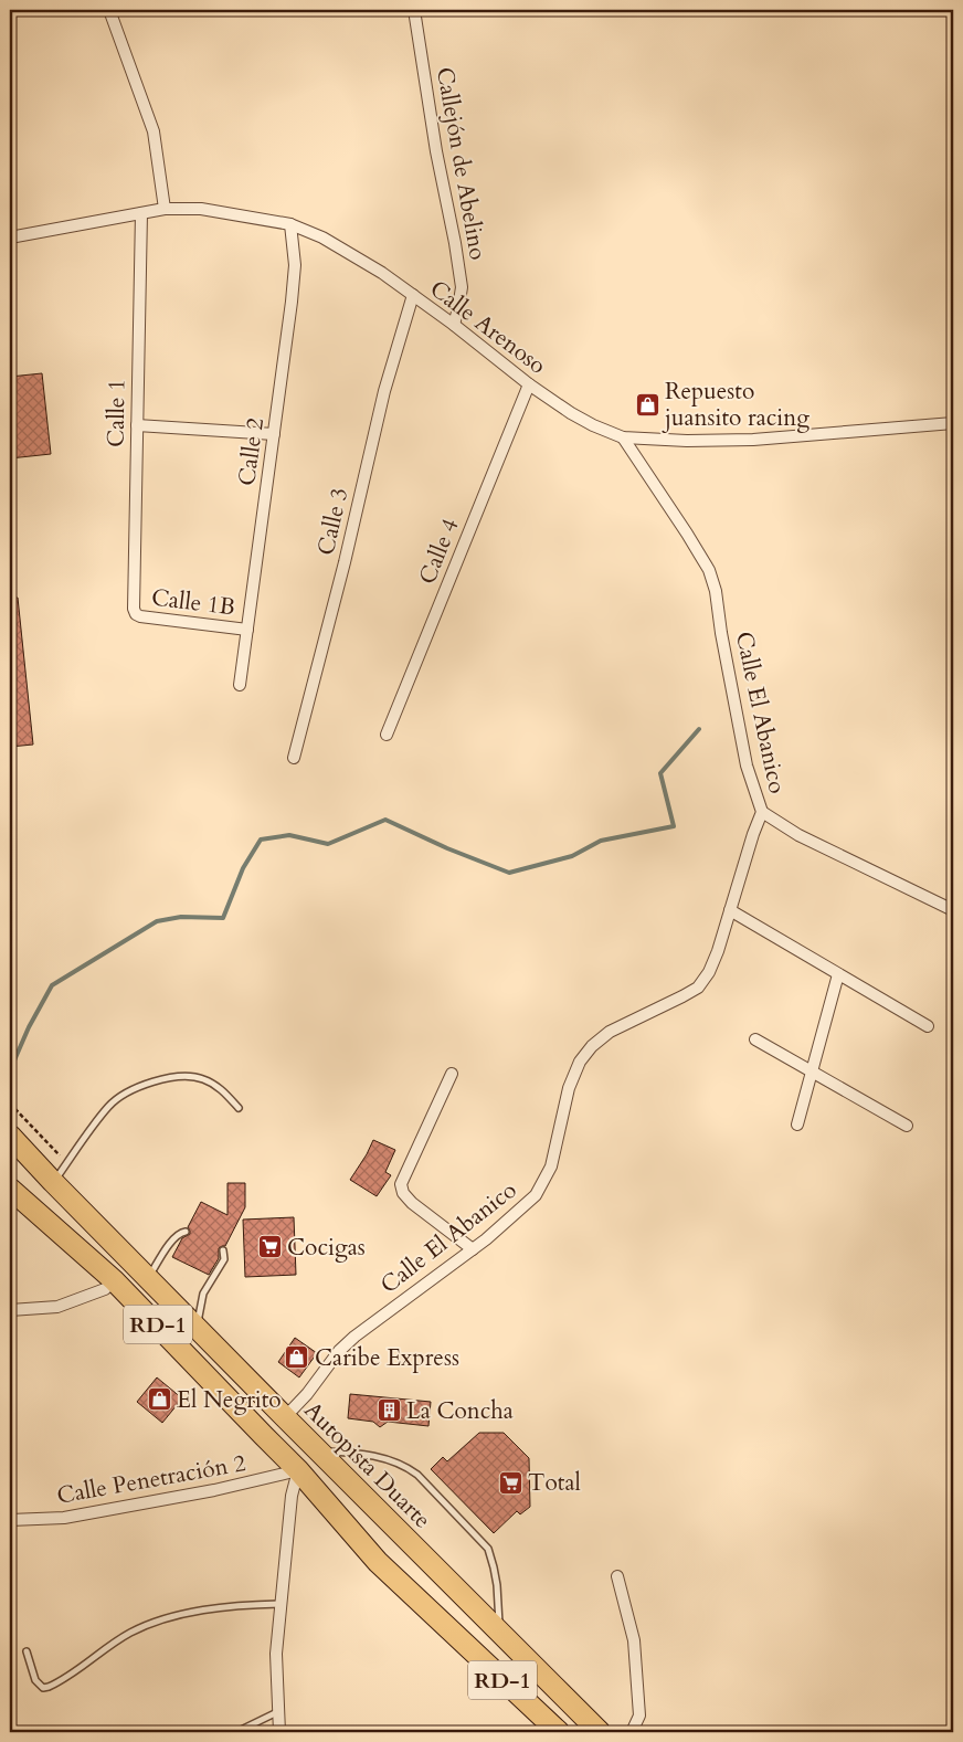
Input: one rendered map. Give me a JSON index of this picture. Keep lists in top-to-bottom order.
{
  "streets": {
    "highway": ["RD-1", "Autopista Duarte"],
    "street": [
      "Callejón de Abelino",
      "Calle Arenoso",
      "Calle 1",
      "Calle 2",
      "Calle 3",
      "Calle 4",
      "Calle 1B",
      "Calle El Abanico",
      "Calle Penetración 2"
    ]
  },
  "crossings": [
    ["Callejón de Abelino", "Calle Arenoso"],
    ["Calle Arenoso", "Calle 1"],
    ["Calle Arenoso", "Calle 2"],
    ["Calle Arenoso", "Calle 3"],
    ["Calle Arenoso", "Calle 4"],
    ["Calle Arenoso", "Calle El Abanico"],
    ["Calle 1", "Calle 1B"],
    ["Calle 2", "Calle 1B"],
    ["Calle El Abanico", "Autopista Duarte"],
    ["RD-1", "Calle Penetración 2"]
  ],
  "places": {
    "shop": ["Repuesto juansito racing", "Caribe Express", "El Negrito"],
    "supermarket": ["Cocigas", "Total"],
    "building": ["La Concha"]
  }
}
